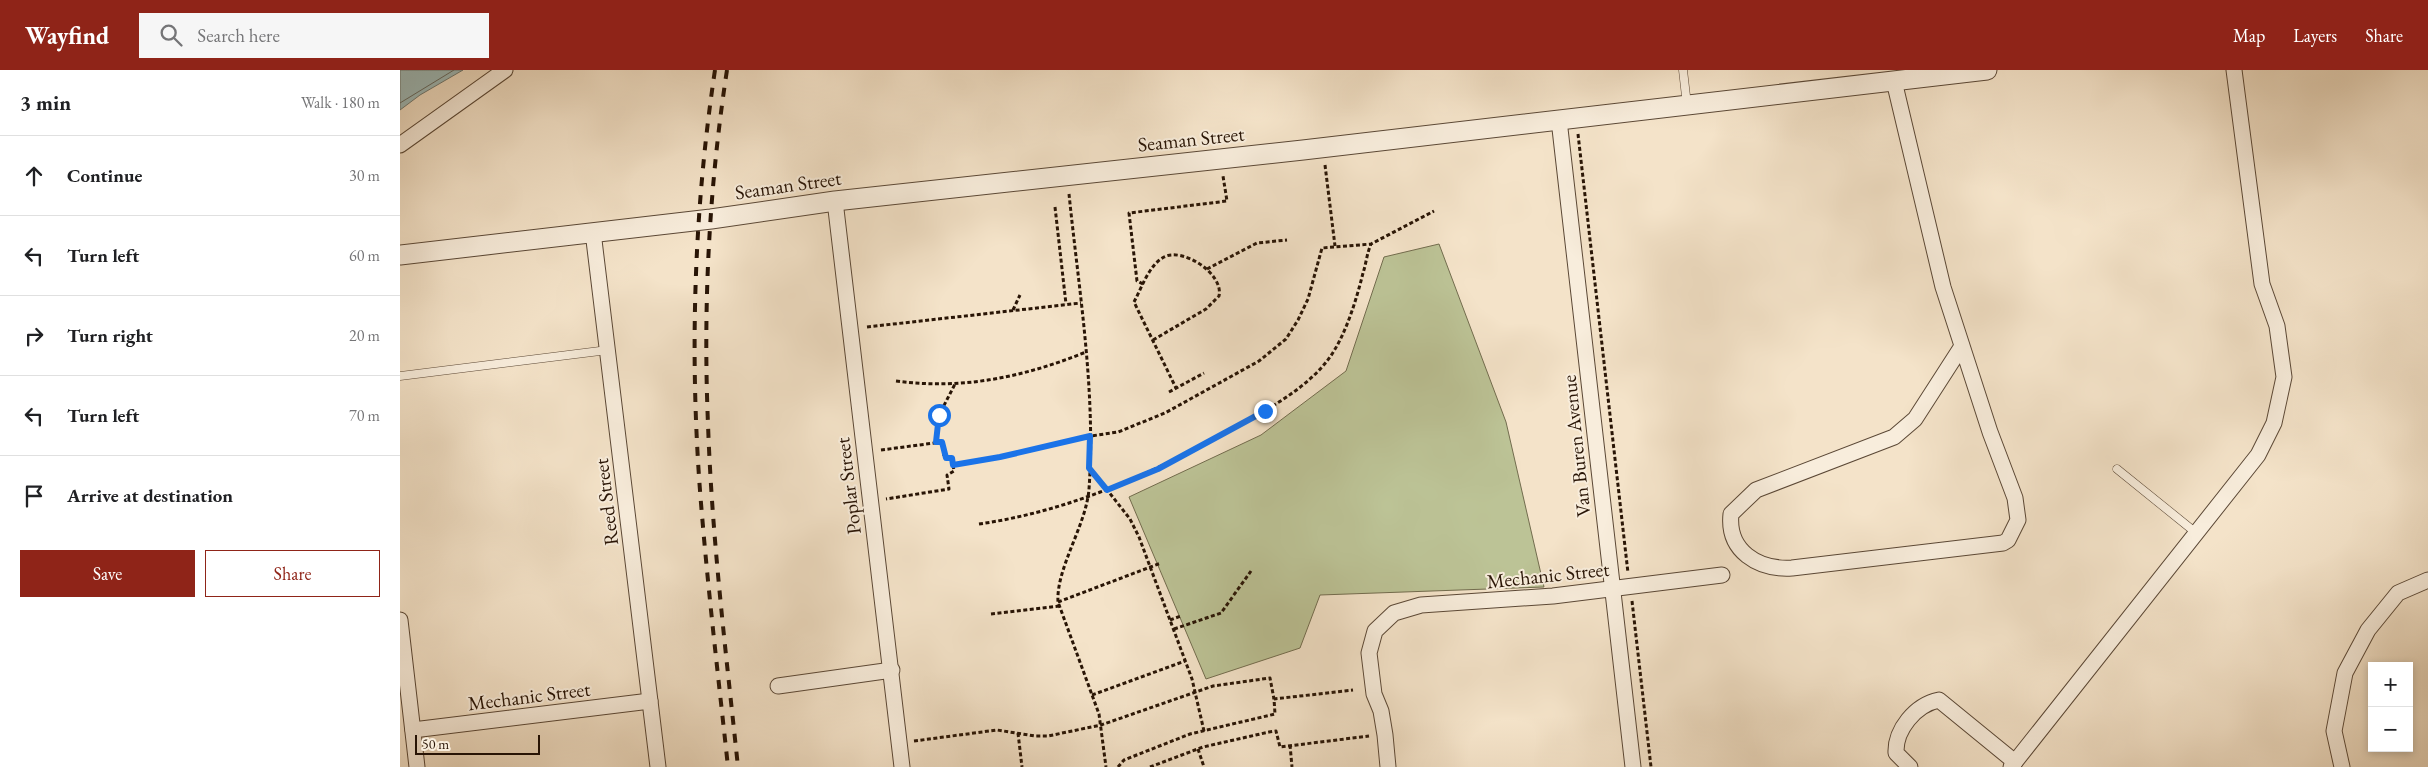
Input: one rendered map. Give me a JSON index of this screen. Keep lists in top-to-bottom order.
{
  "streets": {
    "street": [
      "Seaman Street",
      "Van Buren Avenue",
      "Poplar Street",
      "Reed Street",
      "Mechanic Street"
    ]
  },
  "crossings": [
    ["Seaman Street", "Van Buren Avenue"],
    ["Seaman Street", "Poplar Street"],
    ["Seaman Street", "Reed Street"],
    ["Van Buren Avenue", "Mechanic Street"],
    ["Reed Street", "Mechanic Street"]
  ],
  "scale_bar": "50 m",
  "page": {
    "header": "Wayfind",
    "search": "Search here",
    "nav": ["Map", "Layers", "Share"],
    "heading": ["3 min", "Walk · 180 m"],
    "list": [
      ["Continue", "30 m"],
      ["Turn left", "60 m"],
      ["Turn right", "20 m"],
      ["Turn left", "70 m"],
      "Arrive at destination"
    ],
    "buttons": ["Save", "Share"],
    "map_buttons": ["+", "−"],
    "scale": "50 m"
  }
}
